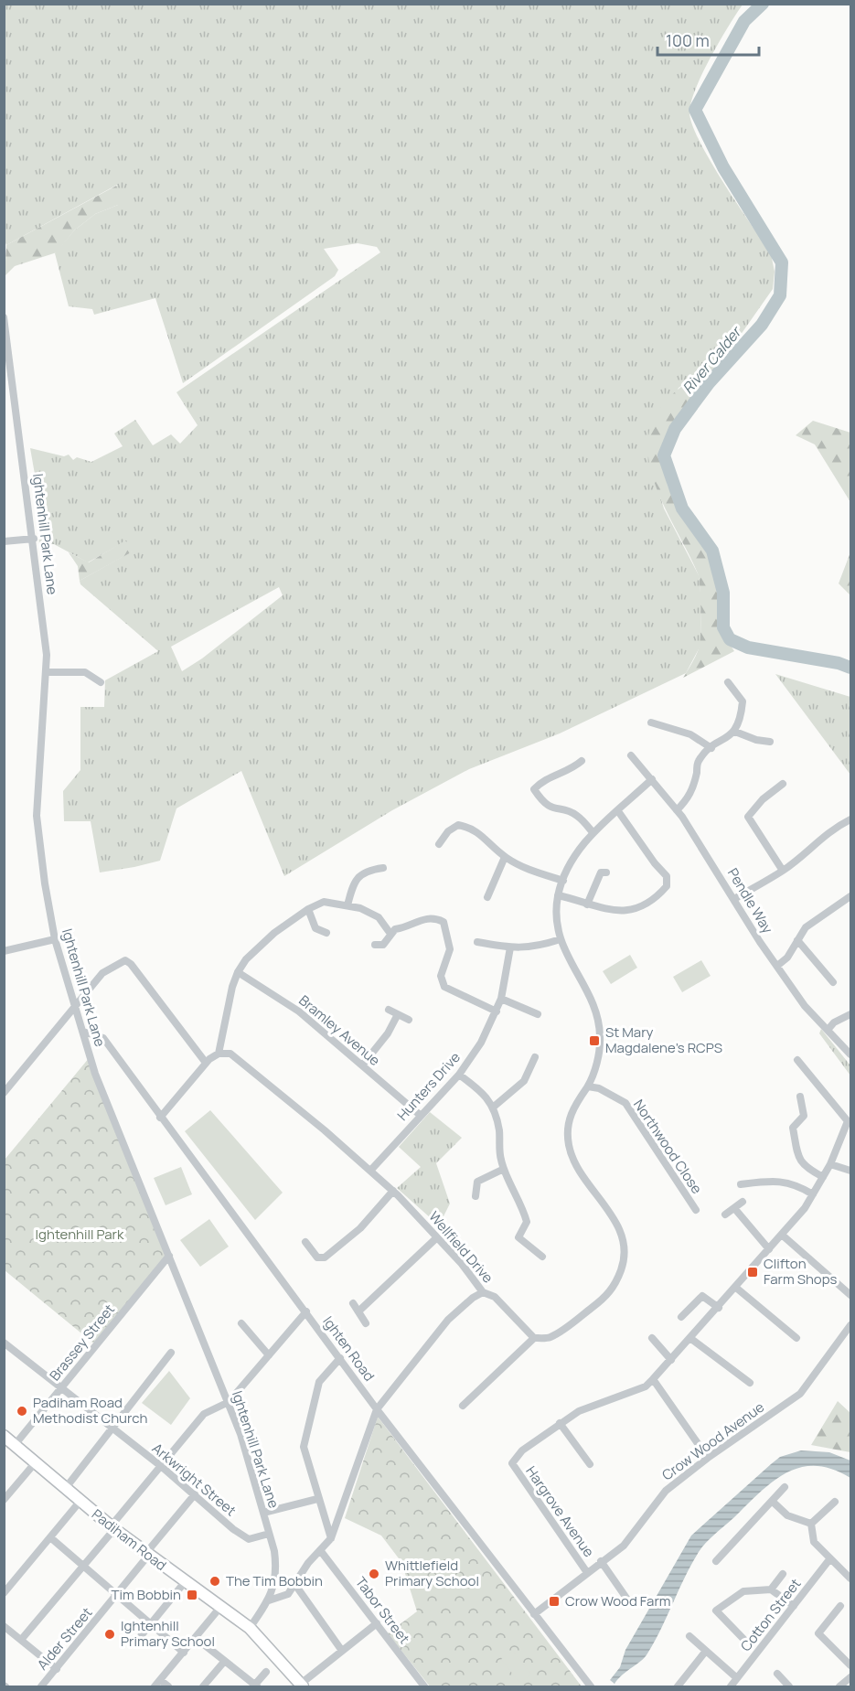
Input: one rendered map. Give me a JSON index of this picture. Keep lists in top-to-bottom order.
{
  "streets": {
    "main road": ["Padiham Road"],
    "street": [
      "Ightenhill Park Lane",
      "Pendle Way",
      "Bramley Avenue",
      "Hunters Drive",
      "Northwood Close",
      "Wellfield Drive",
      "Brassey Street",
      "Ighten Road",
      "Crow Wood Avenue",
      "Arkwright Street",
      "Hargrove Avenue",
      "Tabor Street",
      "Cotton Street",
      "Alder Street"
    ]
  },
  "crossings": [
    ["Ightenhill Park Lane", "Brassey Street"],
    ["Ightenhill Park Lane", "Ighten Road"],
    ["Ightenhill Park Lane", "Arkwright Street"],
    ["Ightenhill Park Lane", "Padiham Road"],
    ["Bramley Avenue", "Hunters Drive"],
    ["Hunters Drive", "Wellfield Drive"],
    ["Brassey Street", "Arkwright Street"],
    ["Brassey Street", "Padiham Road"],
    ["Ighten Road", "Crow Wood Avenue"],
    ["Crow Wood Avenue", "Hargrove Avenue"],
    ["Arkwright Street", "Alder Street"],
    ["Padiham Road", "Alder Street"]
  ],
  "water": ["River Calder"],
  "parks": ["Ightenhill Park"],
  "places": {
    "transit": [
      "St Mary Magdalene's RCPS",
      "Clifton Farm Shops",
      "Tim Bobbin",
      "Crow Wood Farm"
    ],
    "other": [
      "Padiham Road Methodist Church",
      "Whittlefield Primary School",
      "The Tim Bobbin",
      "Ightenhill Primary School"
    ]
  },
  "scale_bar": "100 m"
}
